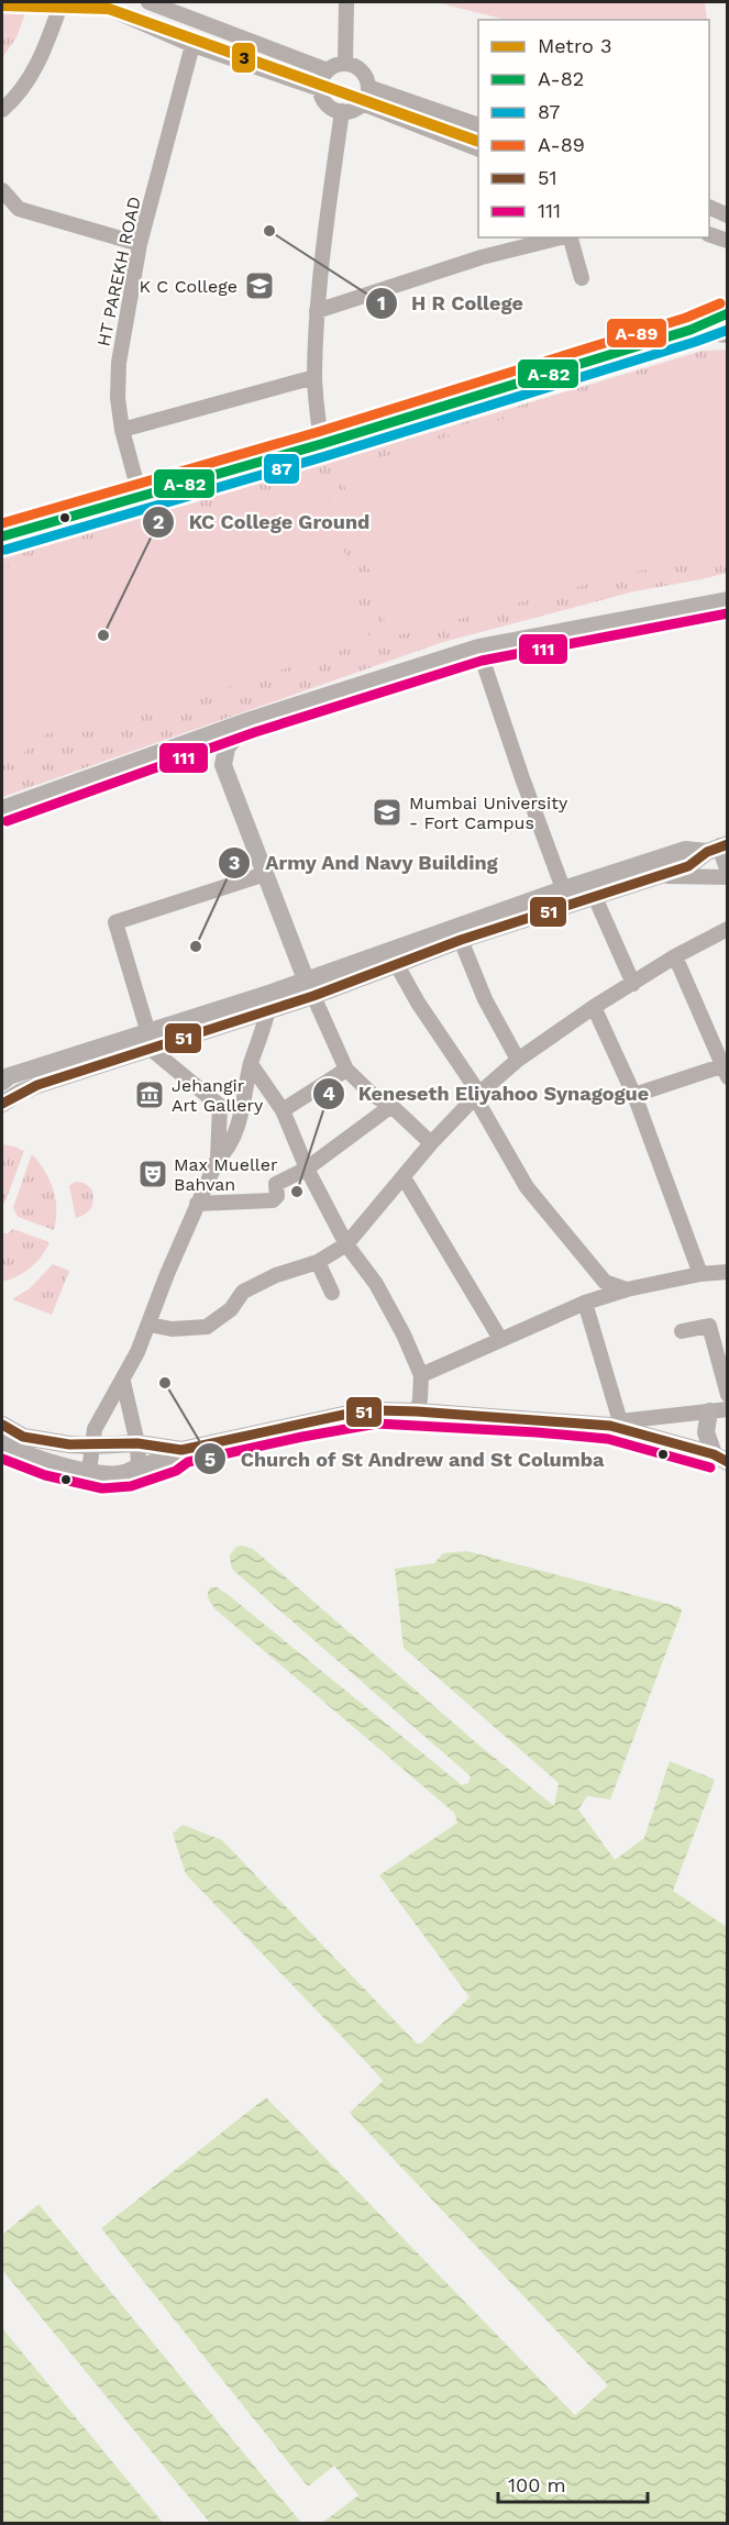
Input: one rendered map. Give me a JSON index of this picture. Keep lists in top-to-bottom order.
{
  "streets": {
    "street": ["HT PAREKH ROAD"]
  },
  "places": {
    "other": [
      "H R College",
      "KC College Ground",
      "Army And Navy Building",
      "Keneseth Eliyahoo Synagogue",
      "Church of St Andrew and St Columba"
    ],
    "school or university": ["K C College", "Mumbai University - Fort Campus"],
    "museum": ["Jehangir Art Gallery"],
    "theatre": ["Max Mueller Bahvan"]
  },
  "lines": [
    "metro line 3",
    "transit line A-89",
    "transit line A-82",
    "transit line 87",
    "transit line 111",
    "transit line 51"
  ],
  "legend": [
    "Metro 3",
    "A-82",
    "87",
    "A-89",
    "51",
    "111"
  ],
  "scale_bar": "100 m"
}
